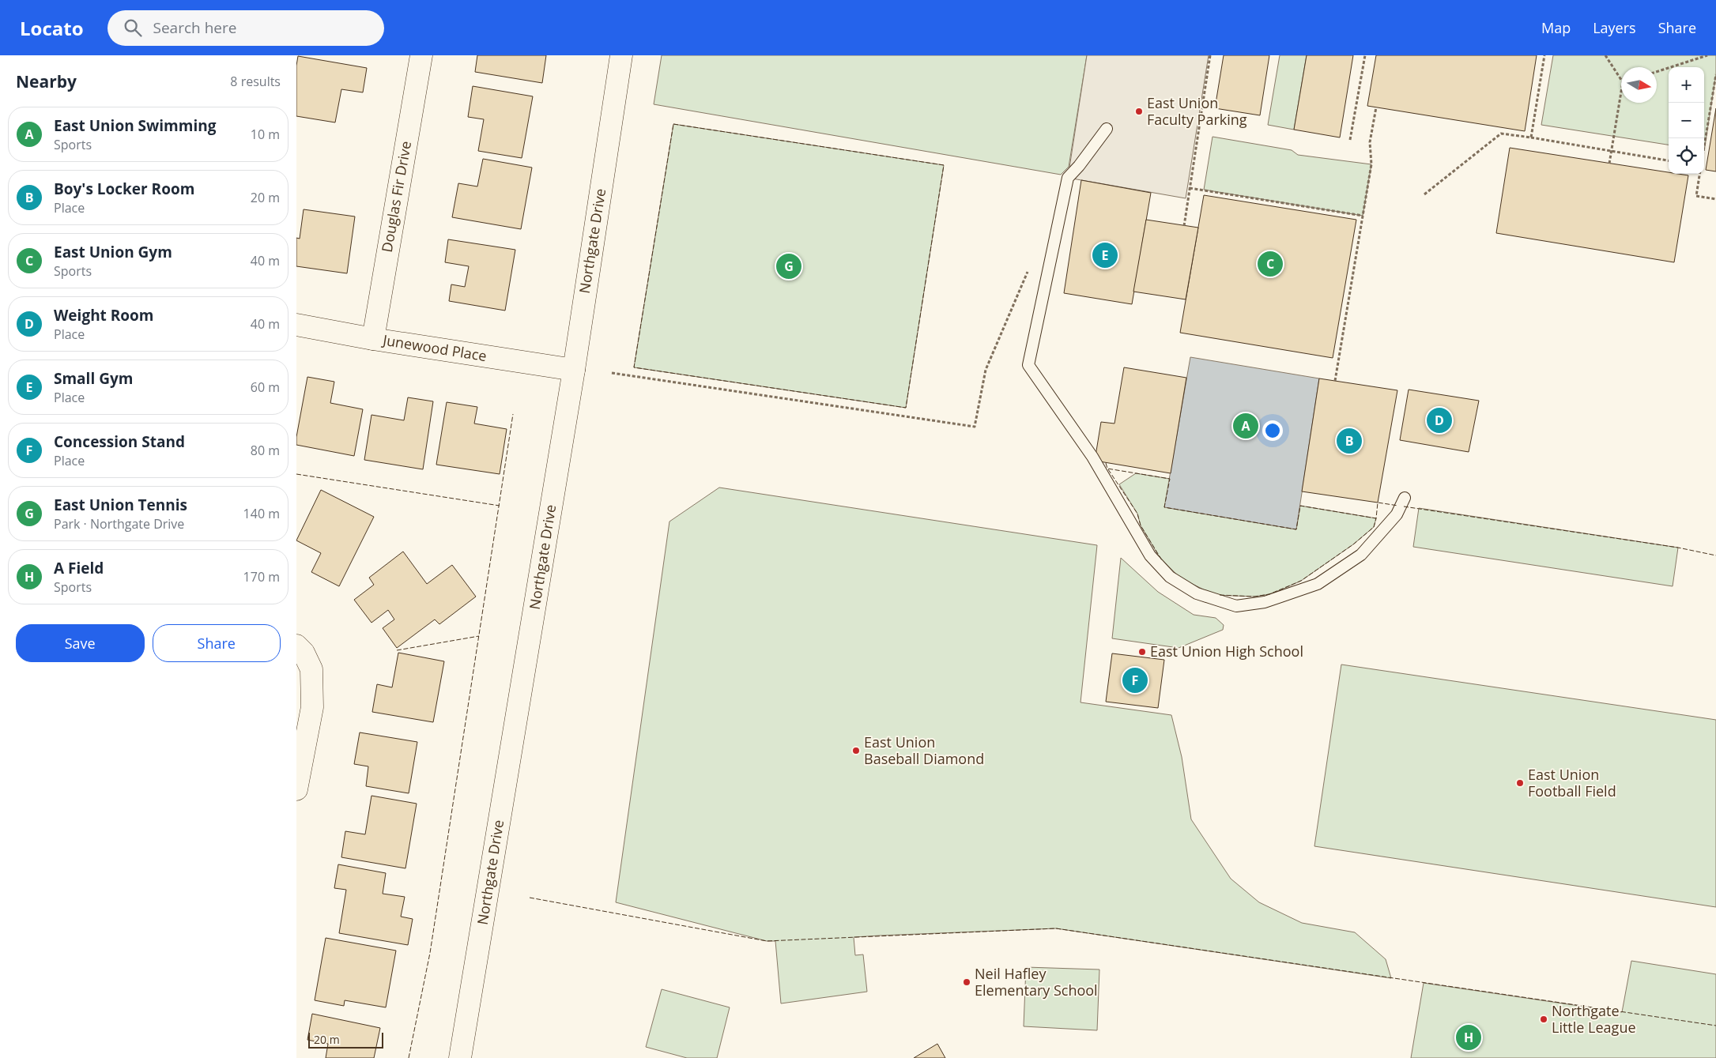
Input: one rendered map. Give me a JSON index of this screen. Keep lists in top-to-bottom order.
{
  "streets": {
    "street": ["Douglas Fir Drive", "Northgate Drive", "Junewood Place"]
  },
  "crossings": [
    ["Douglas Fir Drive", "Junewood Place"],
    ["Northgate Drive", "Junewood Place"]
  ],
  "places": [
    "East Union Faculty Parking",
    "East Union High School",
    "East Union Baseball Diamond",
    "East Union Football Field",
    "Neil Hafley Elementary School",
    "Northgate Little League"
  ],
  "scale_bar": "20 m",
  "north": "right",
  "page": {
    "header": "Locato",
    "search": "Search here",
    "nav": ["Map", "Layers", "Share"],
    "heading": ["Nearby", "8 results"],
    "map_buttons": ["+", "−"],
    "list": [
      {
        "mark": "A",
        "name": "East Union Swimming",
        "note": "Sports",
        "value": "10 m"
      },
      {
        "mark": "B",
        "name": "Boy's Locker Room",
        "note": "Place",
        "value": "20 m"
      },
      {
        "mark": "C",
        "name": "East Union Gym",
        "note": "Sports",
        "value": "40 m"
      },
      {
        "mark": "D",
        "name": "Weight Room",
        "note": "Place",
        "value": "40 m"
      },
      {
        "mark": "E",
        "name": "Small Gym",
        "note": "Place",
        "value": "60 m"
      },
      {
        "mark": "F",
        "name": "Concession Stand",
        "note": "Place",
        "value": "80 m"
      },
      {
        "mark": "G",
        "name": "East Union Tennis",
        "note": "Park · Northgate Drive",
        "value": "140 m"
      },
      {
        "mark": "H",
        "name": "A Field",
        "note": "Sports",
        "value": "170 m"
      }
    ],
    "pins": [
      "E",
      "C",
      "G",
      "D",
      "A",
      "B",
      "F",
      "H"
    ],
    "buttons": ["Save", "Share"],
    "scale": "20 m"
  }
}
